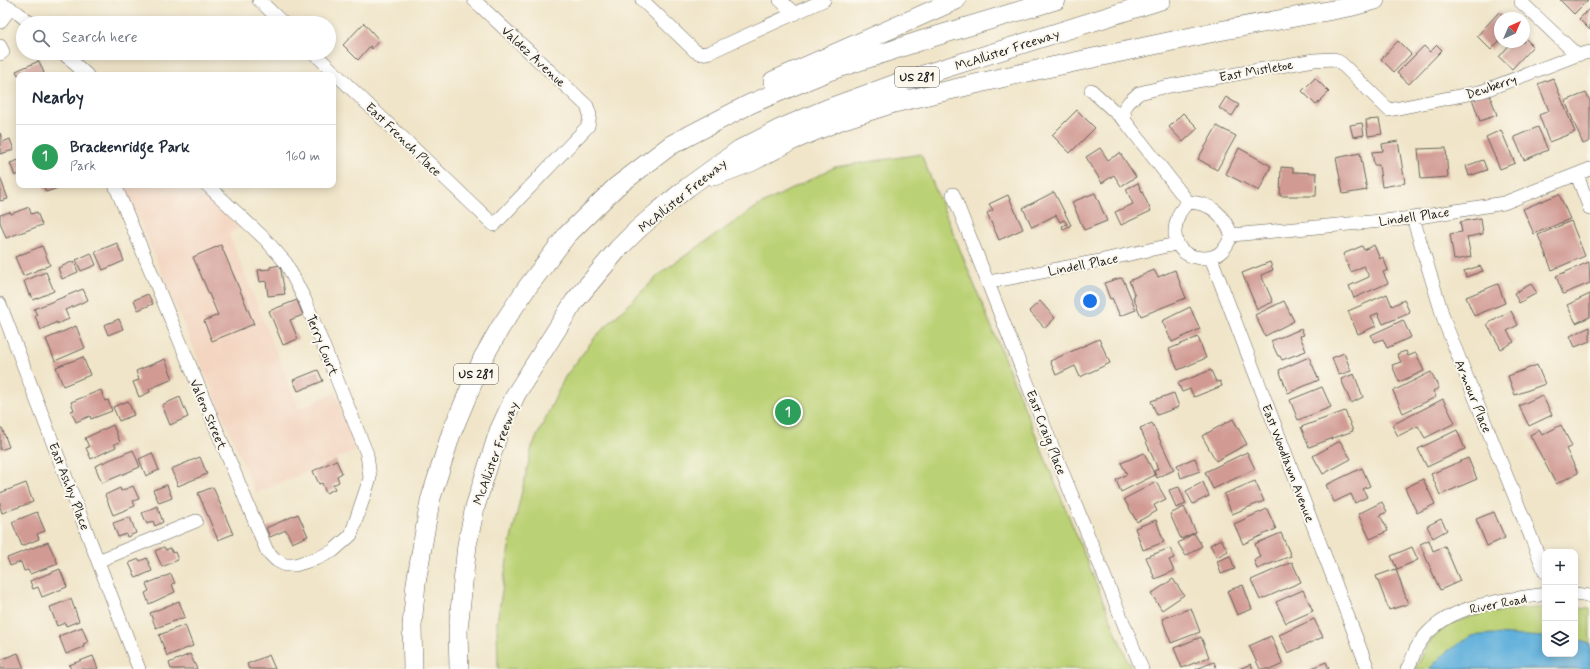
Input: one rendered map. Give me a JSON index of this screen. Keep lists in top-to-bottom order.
{
  "streets": {
    "highway": ["McAllister Freeway", "US 281"],
    "street": [
      "Valdez Avenue",
      "East Mistletoe",
      "Dewberry",
      "East French Place",
      "Lindell Place",
      "Terry Court",
      "Armour Place",
      "Valero Street",
      "East Craig Place",
      "East Woodlawn Avenue",
      "East Ashby Place",
      "River Road"
    ]
  },
  "crossings": [
    ["Valdez Avenue", "East French Place"],
    ["East Mistletoe", "Dewberry"],
    ["Lindell Place", "Armour Place"],
    ["Lindell Place", "East Craig Place"],
    ["Lindell Place", "East Woodlawn Avenue"],
    ["Terry Court", "Valero Street"]
  ],
  "north": "top right",
  "page": {
    "search": "Search here",
    "heading": "Nearby",
    "list": [
      {
        "mark": "1",
        "name": "Brackenridge Park",
        "note": "Park",
        "value": "160 m"
      }
    ],
    "pins": "1",
    "map_buttons": ["+", "−"]
  }
}
